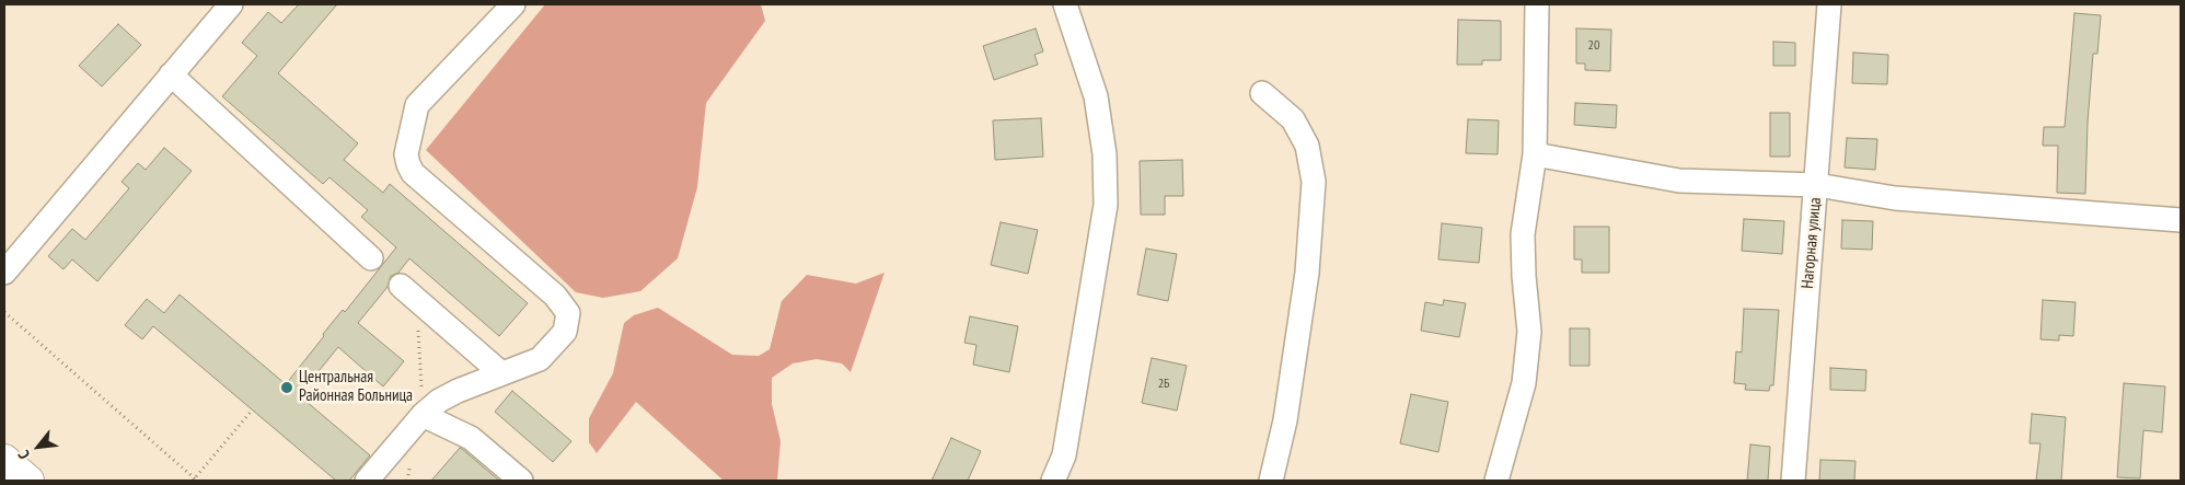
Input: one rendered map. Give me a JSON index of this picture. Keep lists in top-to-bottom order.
{
  "streets": {
    "street": ["Нагорная улица"]
  },
  "places": ["Центральная Районная Больница"],
  "house_numbers": ["20", "2Б"],
  "north": "bottom left"
}
